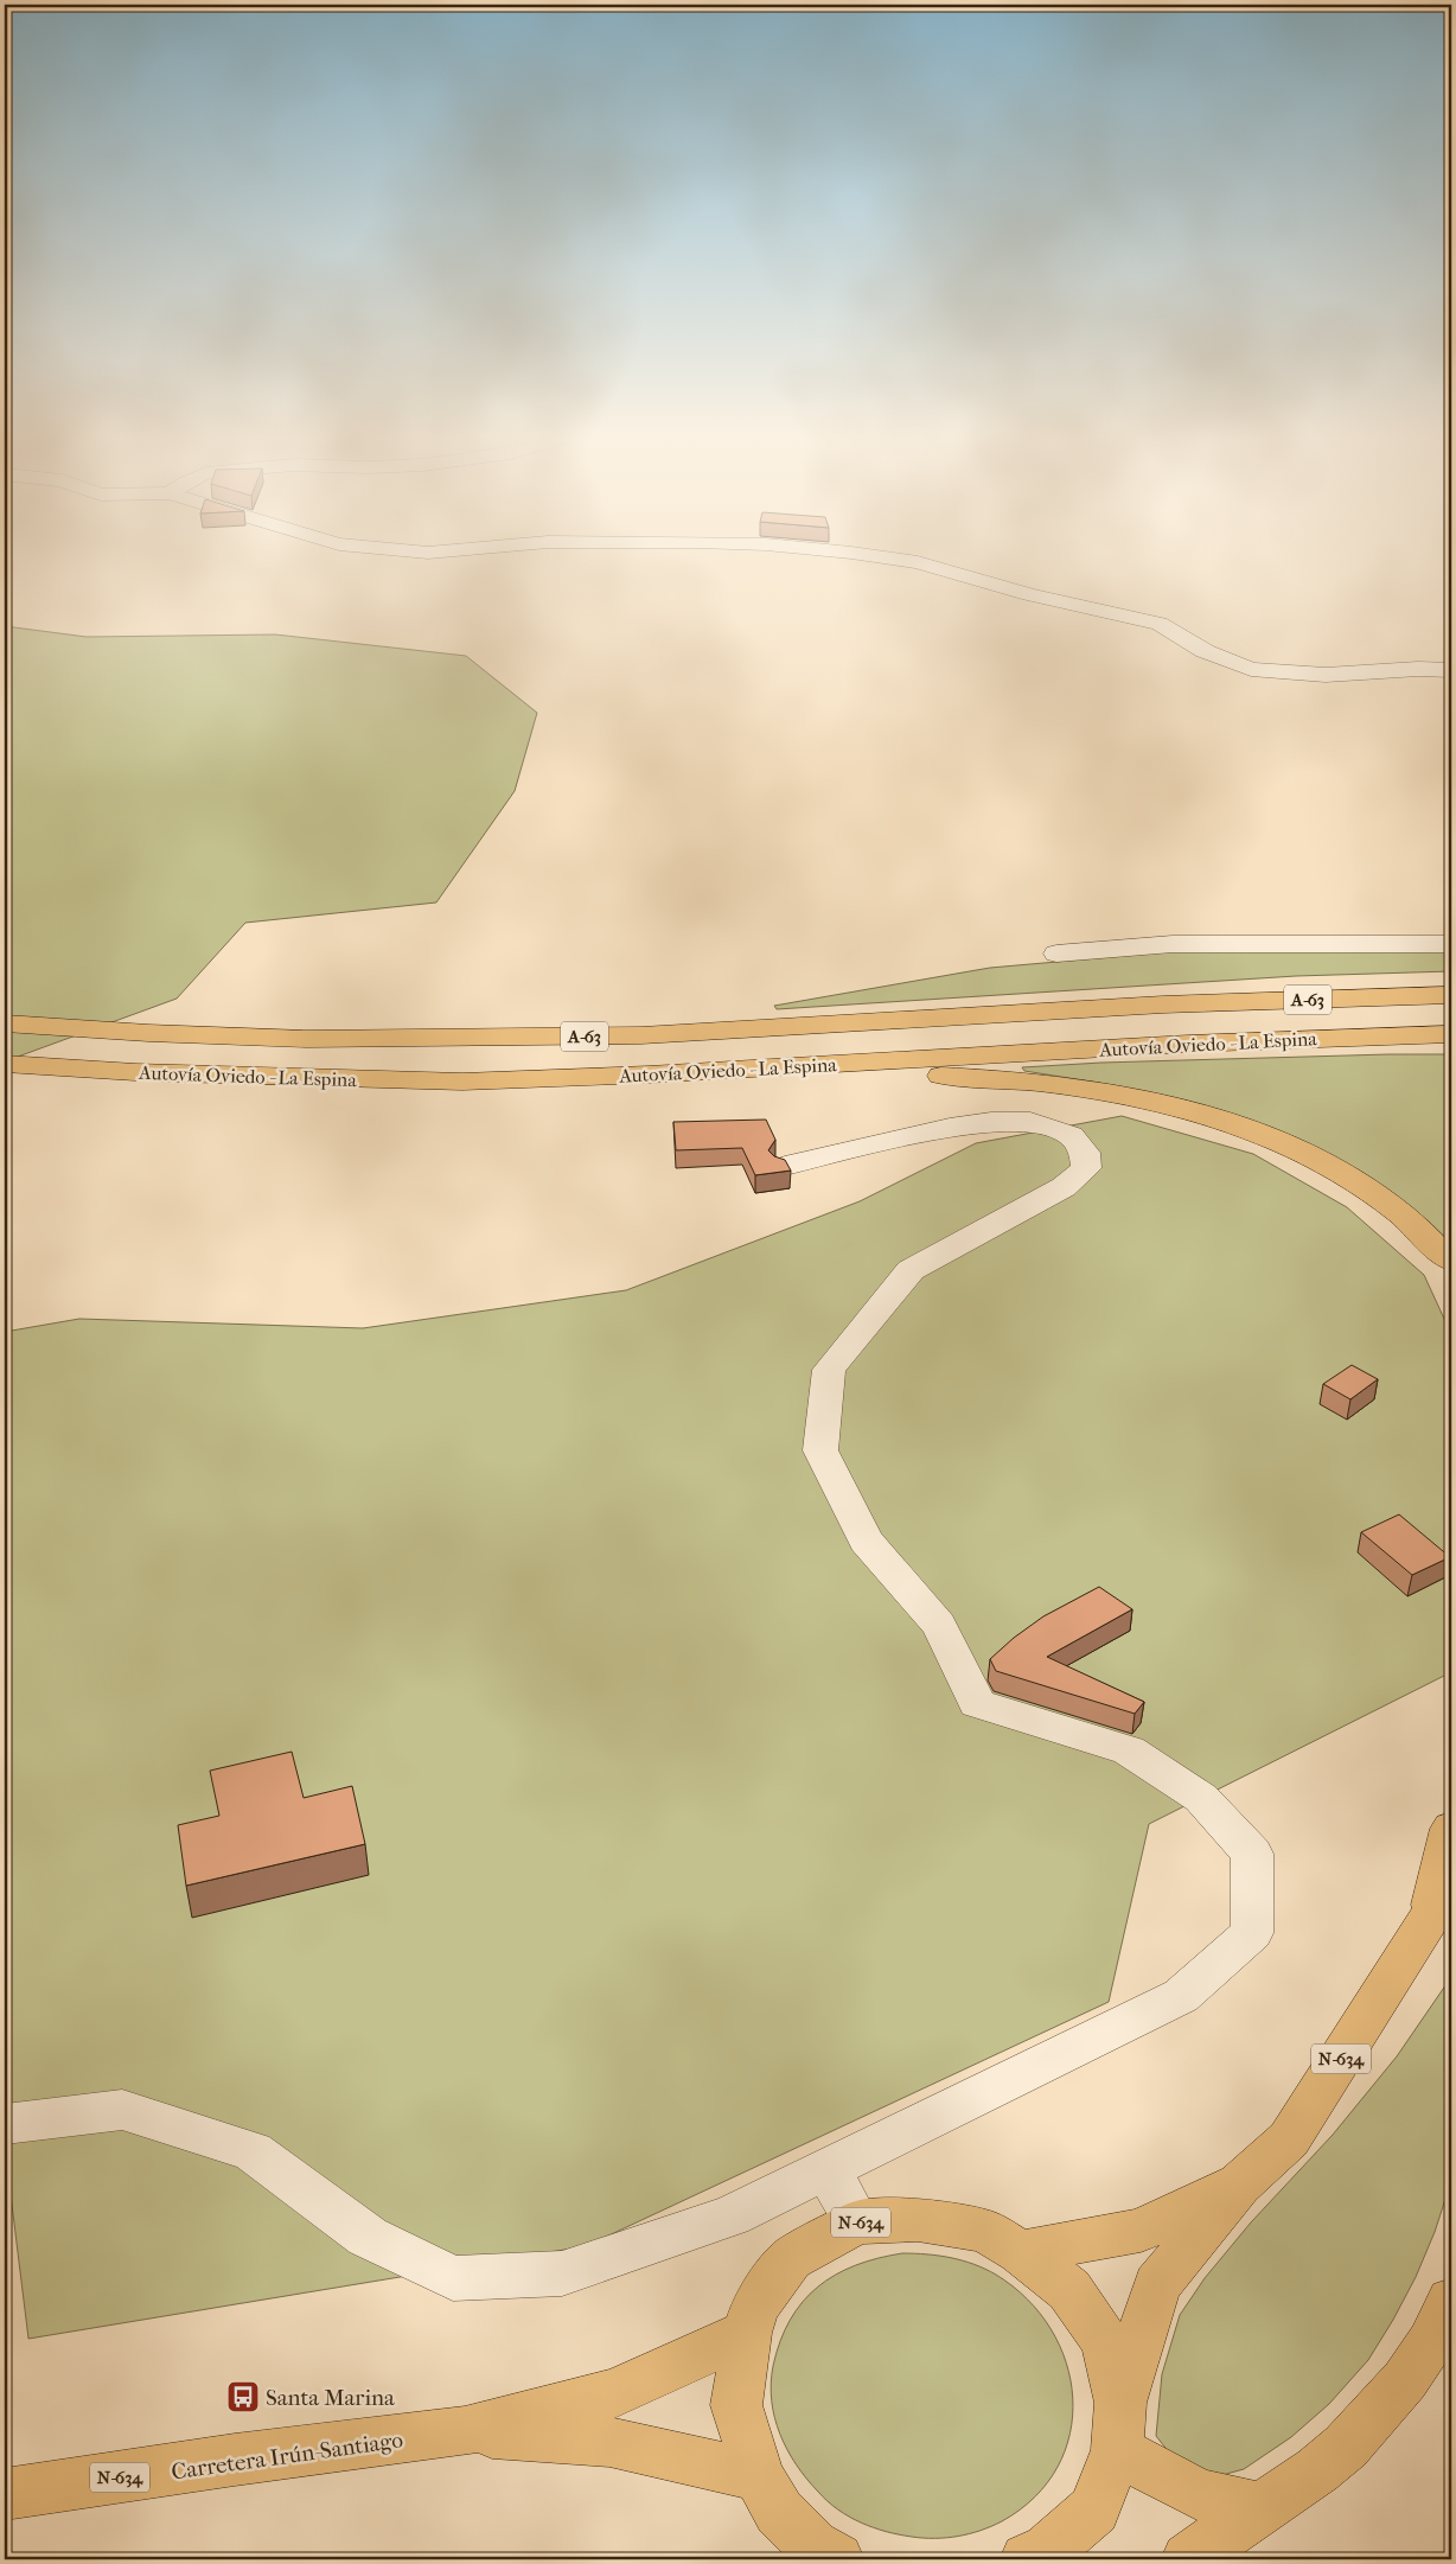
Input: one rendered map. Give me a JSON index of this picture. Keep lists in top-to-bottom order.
{
  "streets": {
    "highway": [
      "A-63",
      "Autovía Oviedo - La Espina",
      "N-634",
      "Carretera Irún-Santiago"
    ]
  },
  "crossings": [
    ["N-634", "Carretera Irún-Santiago"]
  ],
  "places": {
    "bus stop": ["Santa Marina"]
  }
}
